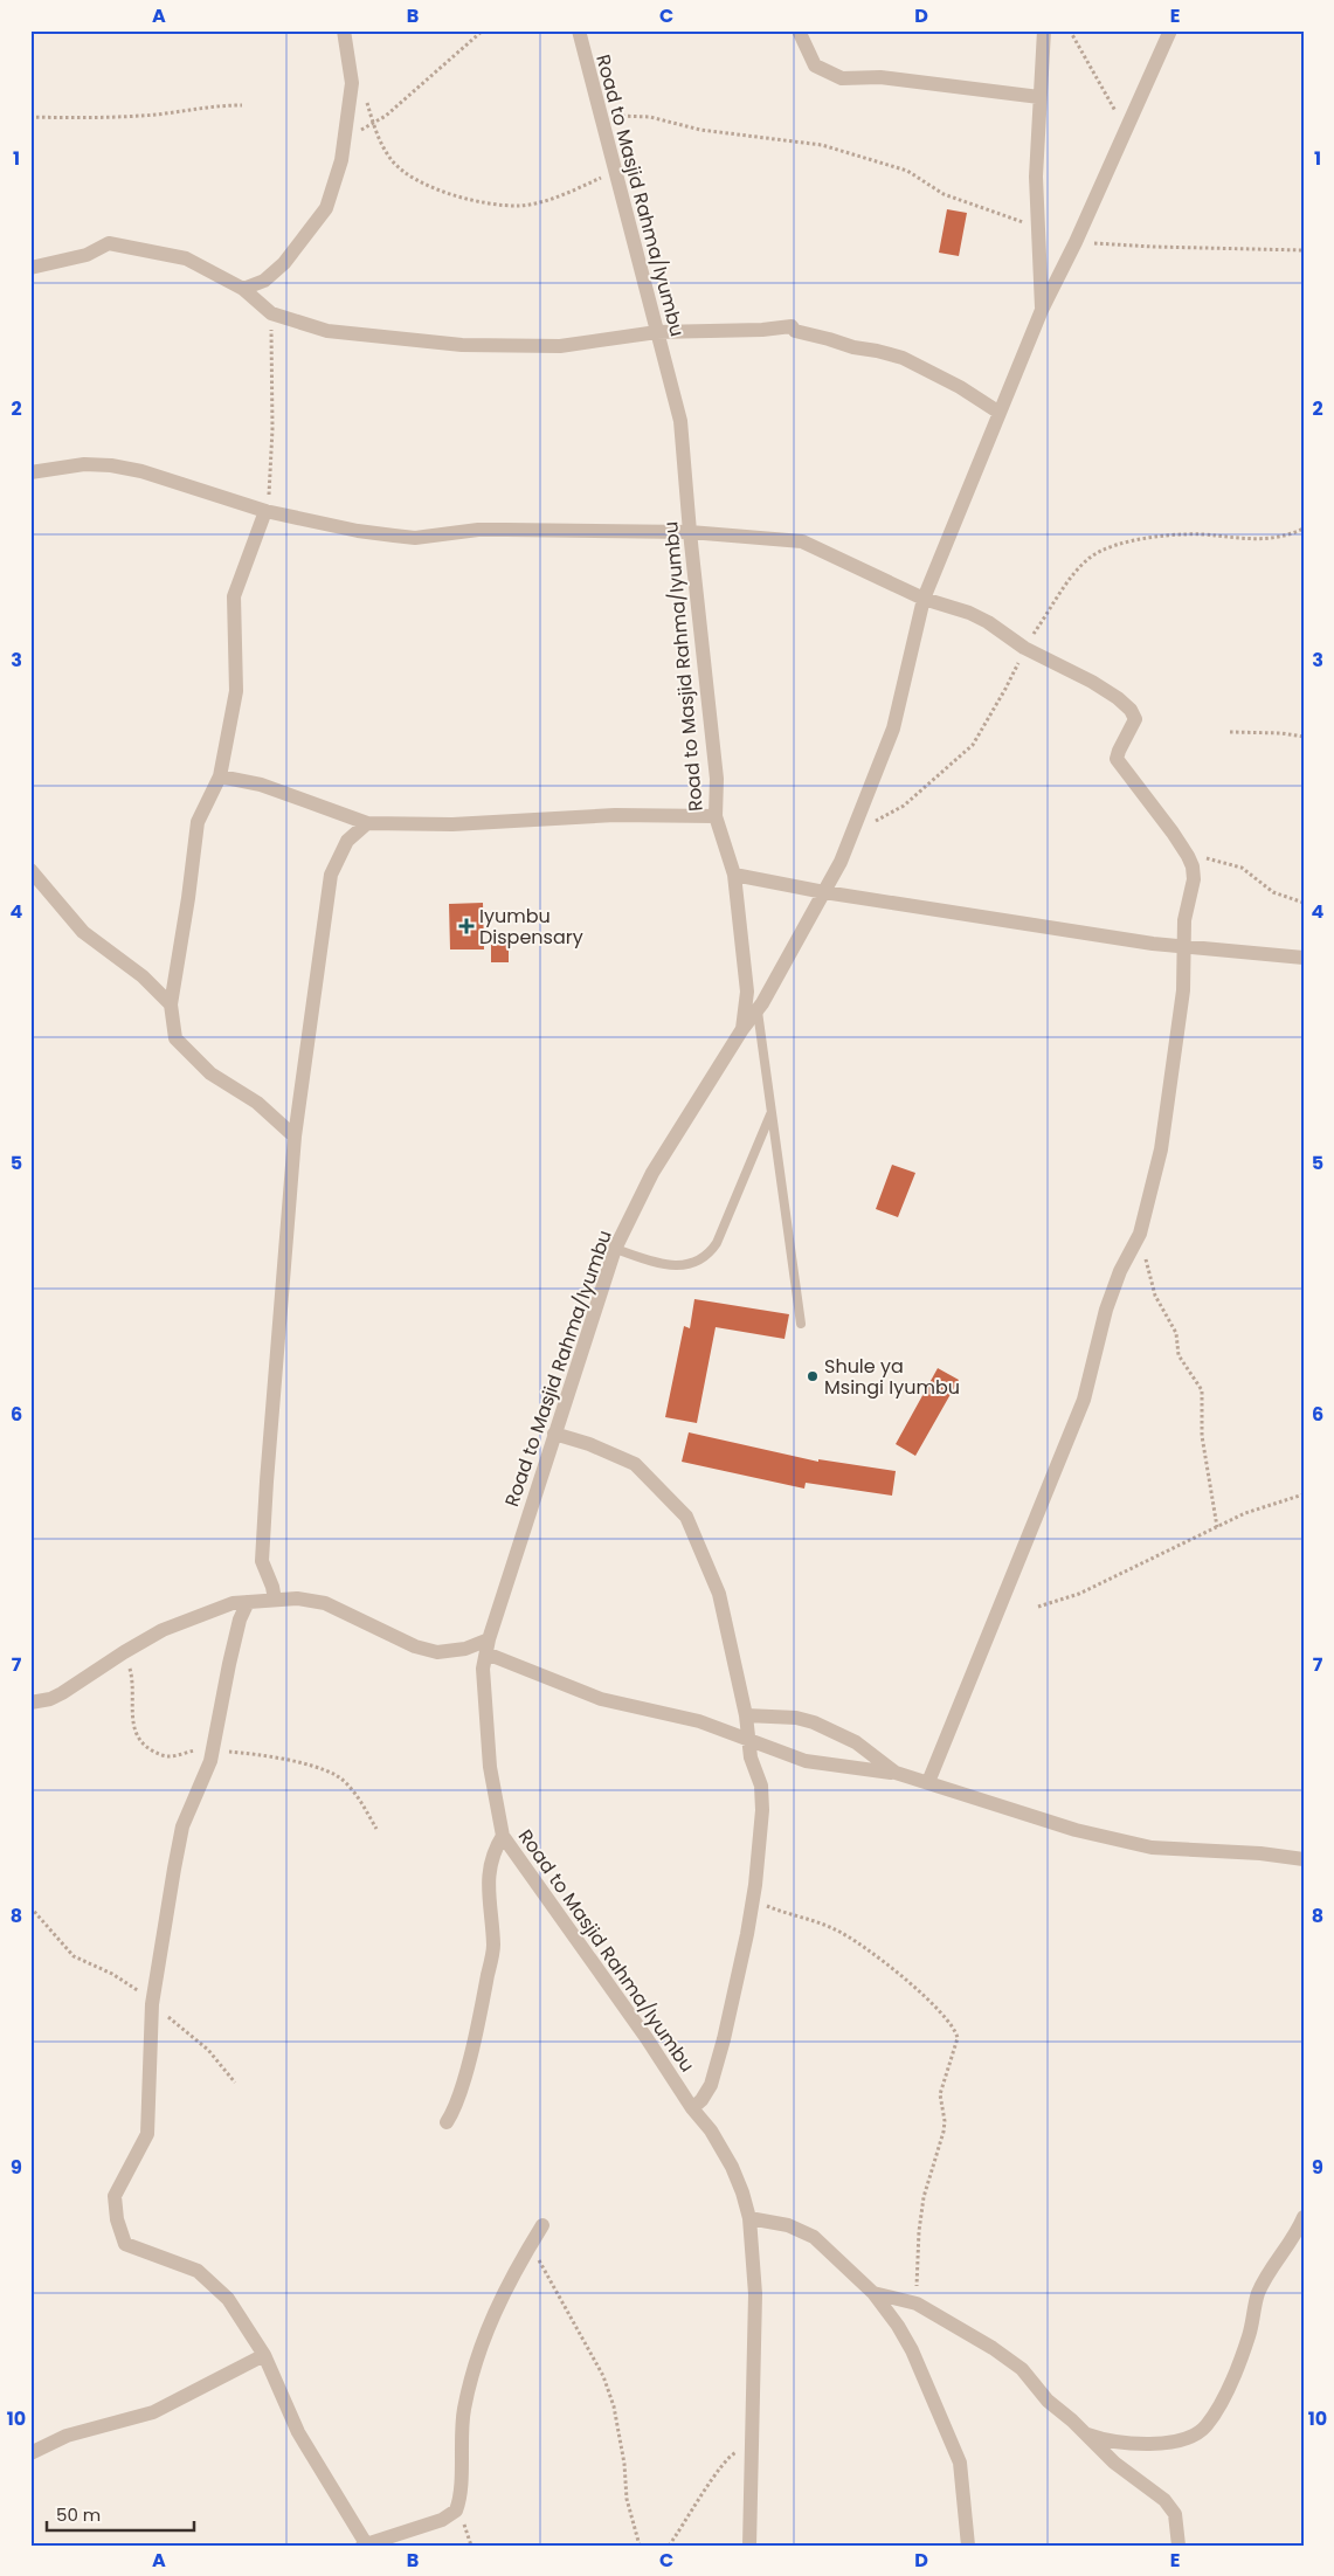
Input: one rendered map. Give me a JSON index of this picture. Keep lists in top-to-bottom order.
{
  "streets": {
    "street": ["Road to Masjid Rahma/Iyumbu"]
  },
  "places": {
    "health": ["Iyumbu Dispensary"],
    "other": ["Shule ya Msingi Iyumbu"]
  },
  "scale_bar": "50 m",
  "grid": {
    "columns": [
      "A",
      "B",
      "C",
      "D",
      "E"
    ],
    "rows": [
      "1",
      "2",
      "3",
      "4",
      "5",
      "6",
      "7",
      "8",
      "9",
      "10"
    ]
  }
}
